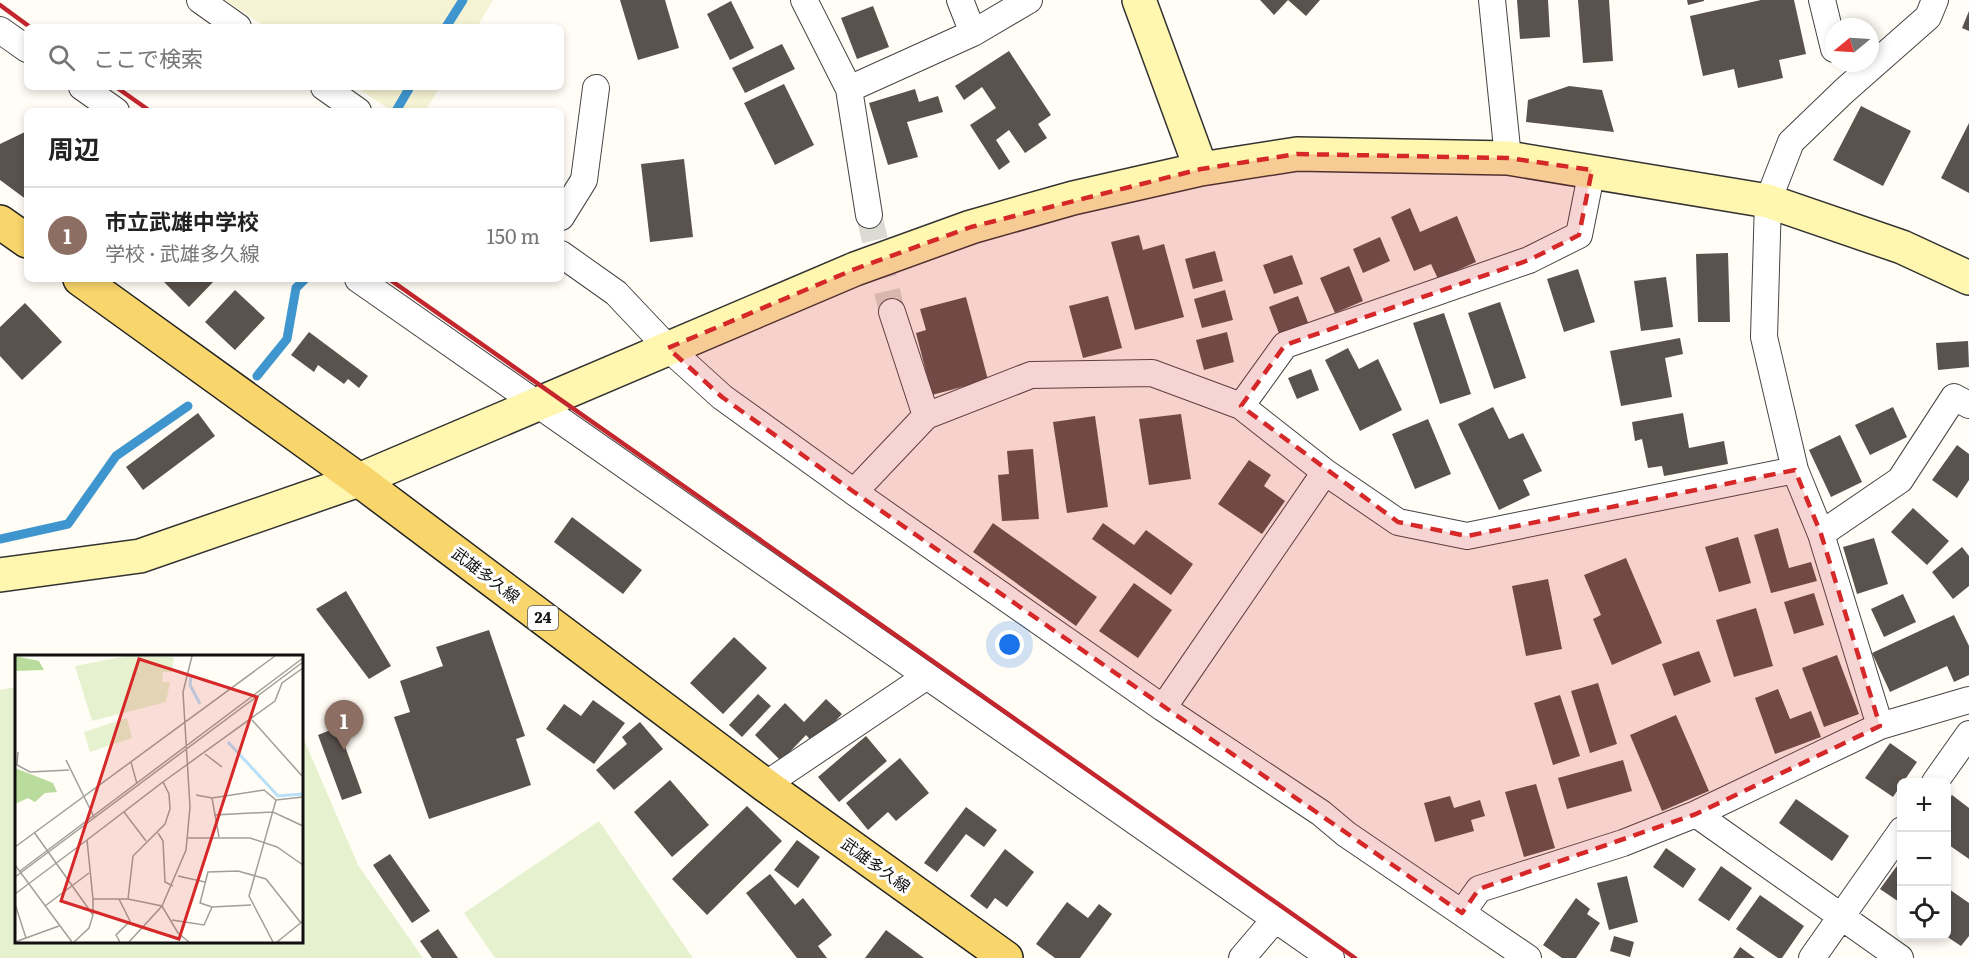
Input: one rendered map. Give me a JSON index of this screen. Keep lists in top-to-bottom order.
{
  "streets": {
    "main road": ["武雄多久線", "24"]
  },
  "north": "left",
  "page": {
    "search": "ここで検索",
    "heading": "周辺",
    "list": [
      {
        "mark": "1",
        "name": "市立武雄中学校",
        "note": "学校 · 武雄多久線",
        "value": "150 m"
      }
    ],
    "pins": "1",
    "map_buttons": ["+", "−"]
  }
}
